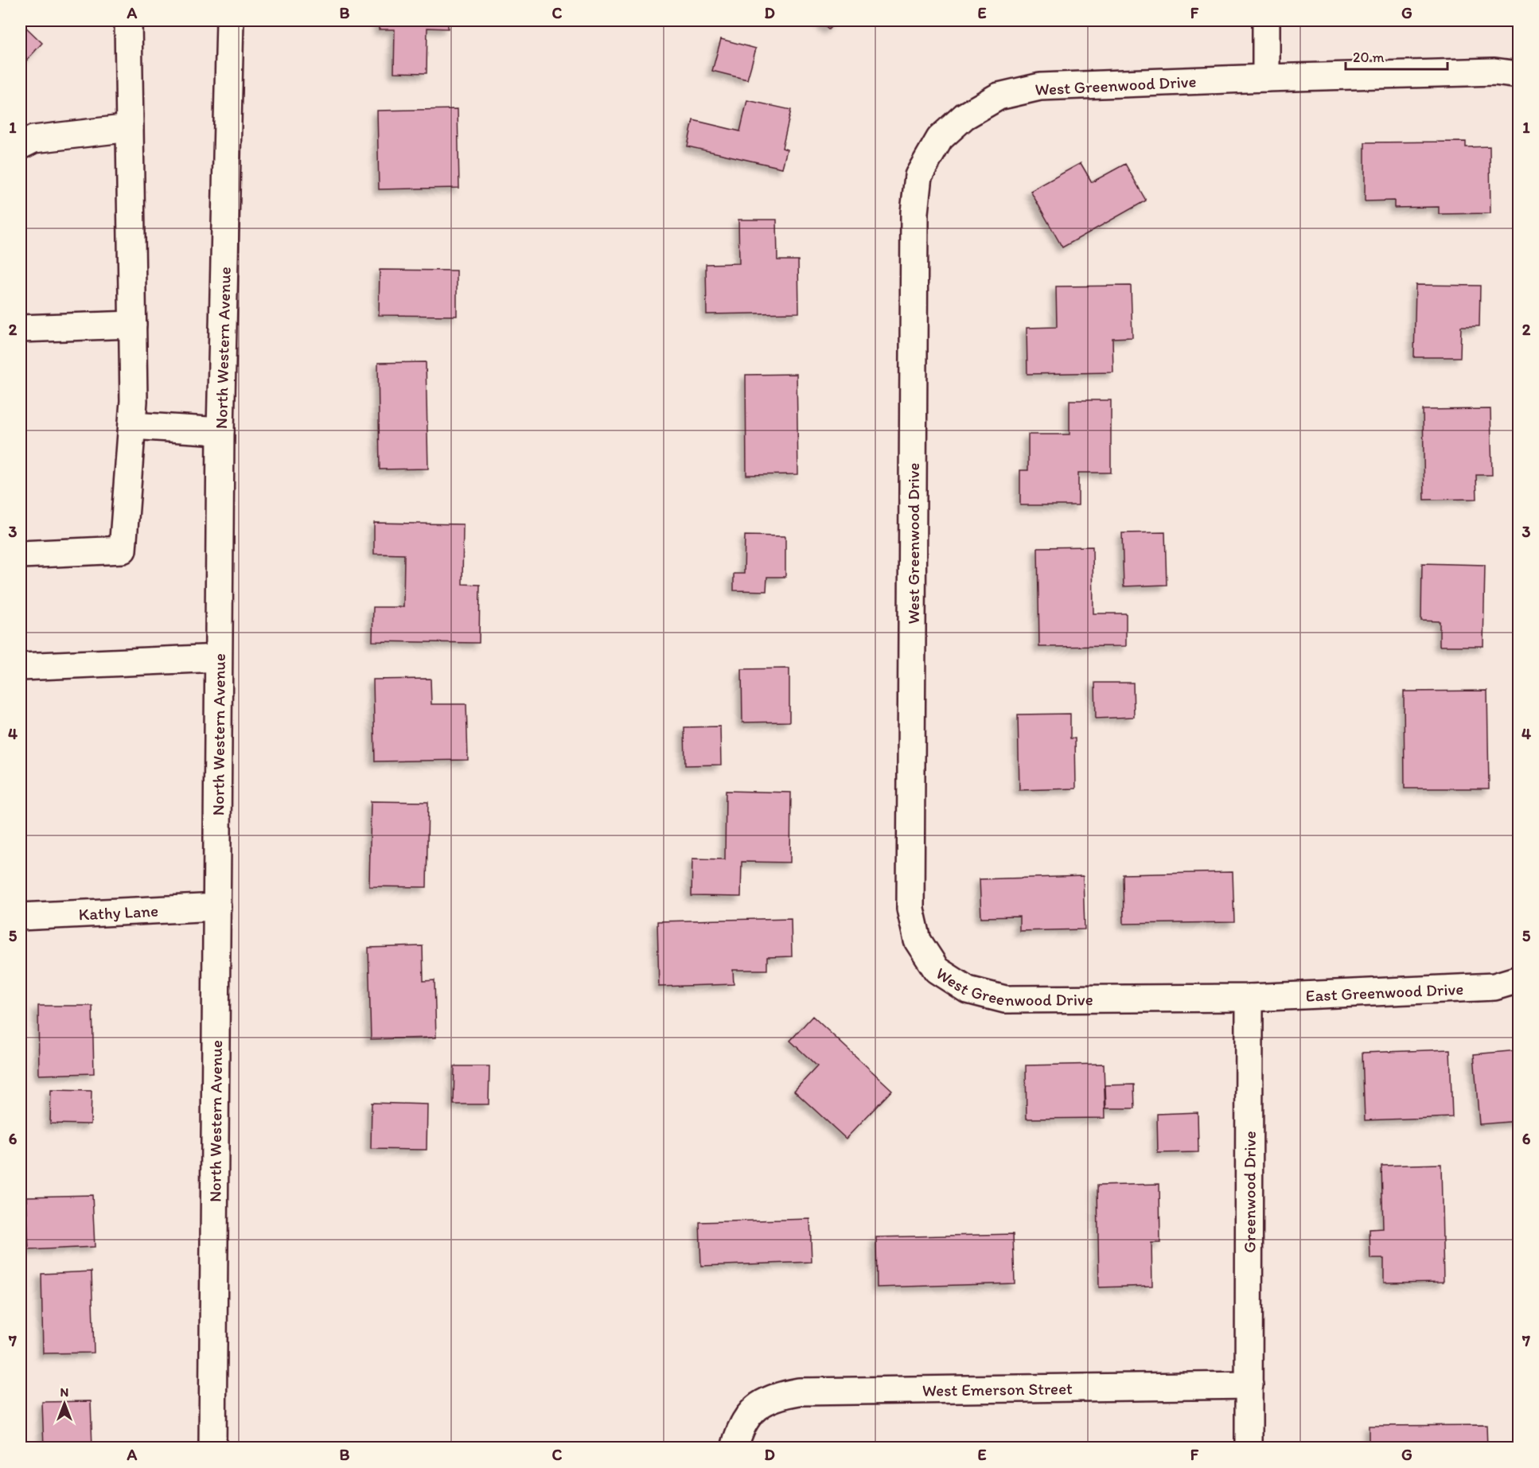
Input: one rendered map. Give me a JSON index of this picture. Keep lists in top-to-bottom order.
{
  "streets": {
    "street": [
      "West Greenwood Drive",
      "North Western Avenue",
      "Kathy Lane",
      "East Greenwood Drive",
      "Greenwood Drive",
      "West Emerson Street"
    ]
  },
  "crossings": [
    ["West Greenwood Drive", "East Greenwood Drive"],
    ["West Greenwood Drive", "Greenwood Drive"],
    ["North Western Avenue", "Kathy Lane"],
    ["East Greenwood Drive", "Greenwood Drive"],
    ["Greenwood Drive", "West Emerson Street"]
  ],
  "scale_bar": "20 m",
  "north": "top",
  "grid": {
    "columns": [
      "A",
      "B",
      "C",
      "D",
      "E",
      "F",
      "G"
    ],
    "rows": [
      "1",
      "2",
      "3",
      "4",
      "5",
      "6",
      "7"
    ]
  }
}
